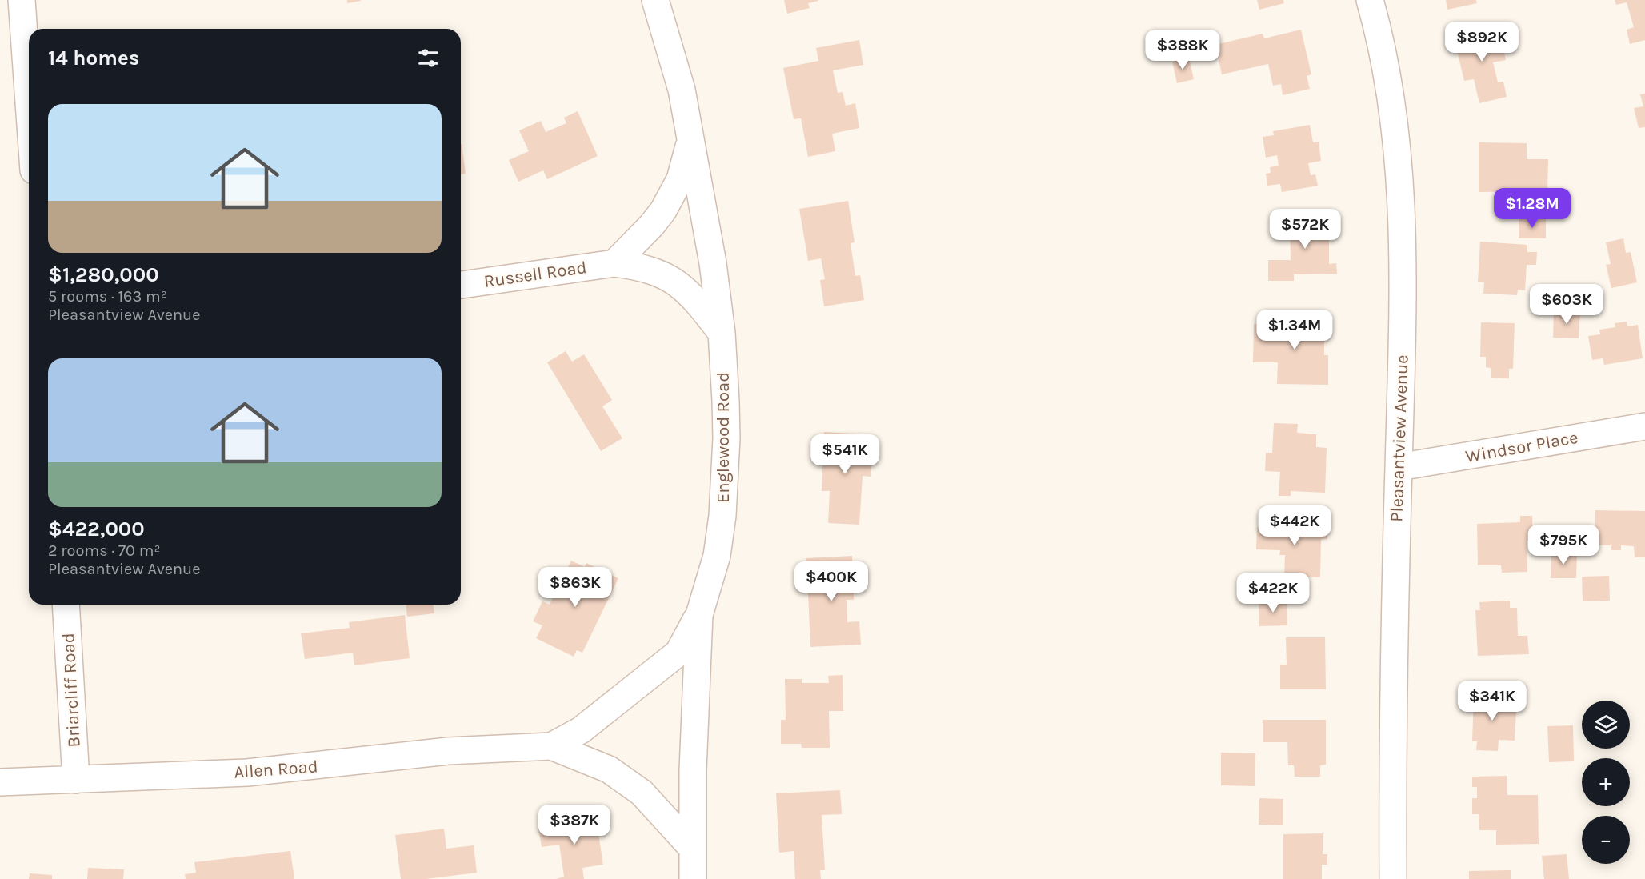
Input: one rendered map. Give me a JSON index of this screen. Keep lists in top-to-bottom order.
{
  "streets": {
    "street": [
      "Russell Road",
      "Englewood Road",
      "Pleasantview Avenue",
      "Windsor Place",
      "Briarcliff Road",
      "Allen Road"
    ]
  },
  "crossings": [
    ["Russell Road", "Englewood Road"],
    ["Englewood Road", "Allen Road"],
    ["Pleasantview Avenue", "Windsor Place"],
    ["Briarcliff Road", "Allen Road"]
  ],
  "page": {
    "price": [
      "$892K",
      "$388K",
      "$1.28M",
      "$572K",
      "$603K",
      "$1.34M",
      "$541K",
      "$442K",
      "$795K",
      "$400K",
      "$863K",
      "$422K",
      "$341K",
      "$387K"
    ],
    "heading": "14 homes",
    "list": [
      {
        "name": "$1,280,000",
        "note": "5 rooms · 163 m² · Pleasantview Avenue"
      },
      {
        "name": "$422,000",
        "note": "2 rooms · 70 m² · Pleasantview Avenue"
      }
    ],
    "map_buttons": ["+", "−"]
  }
}
